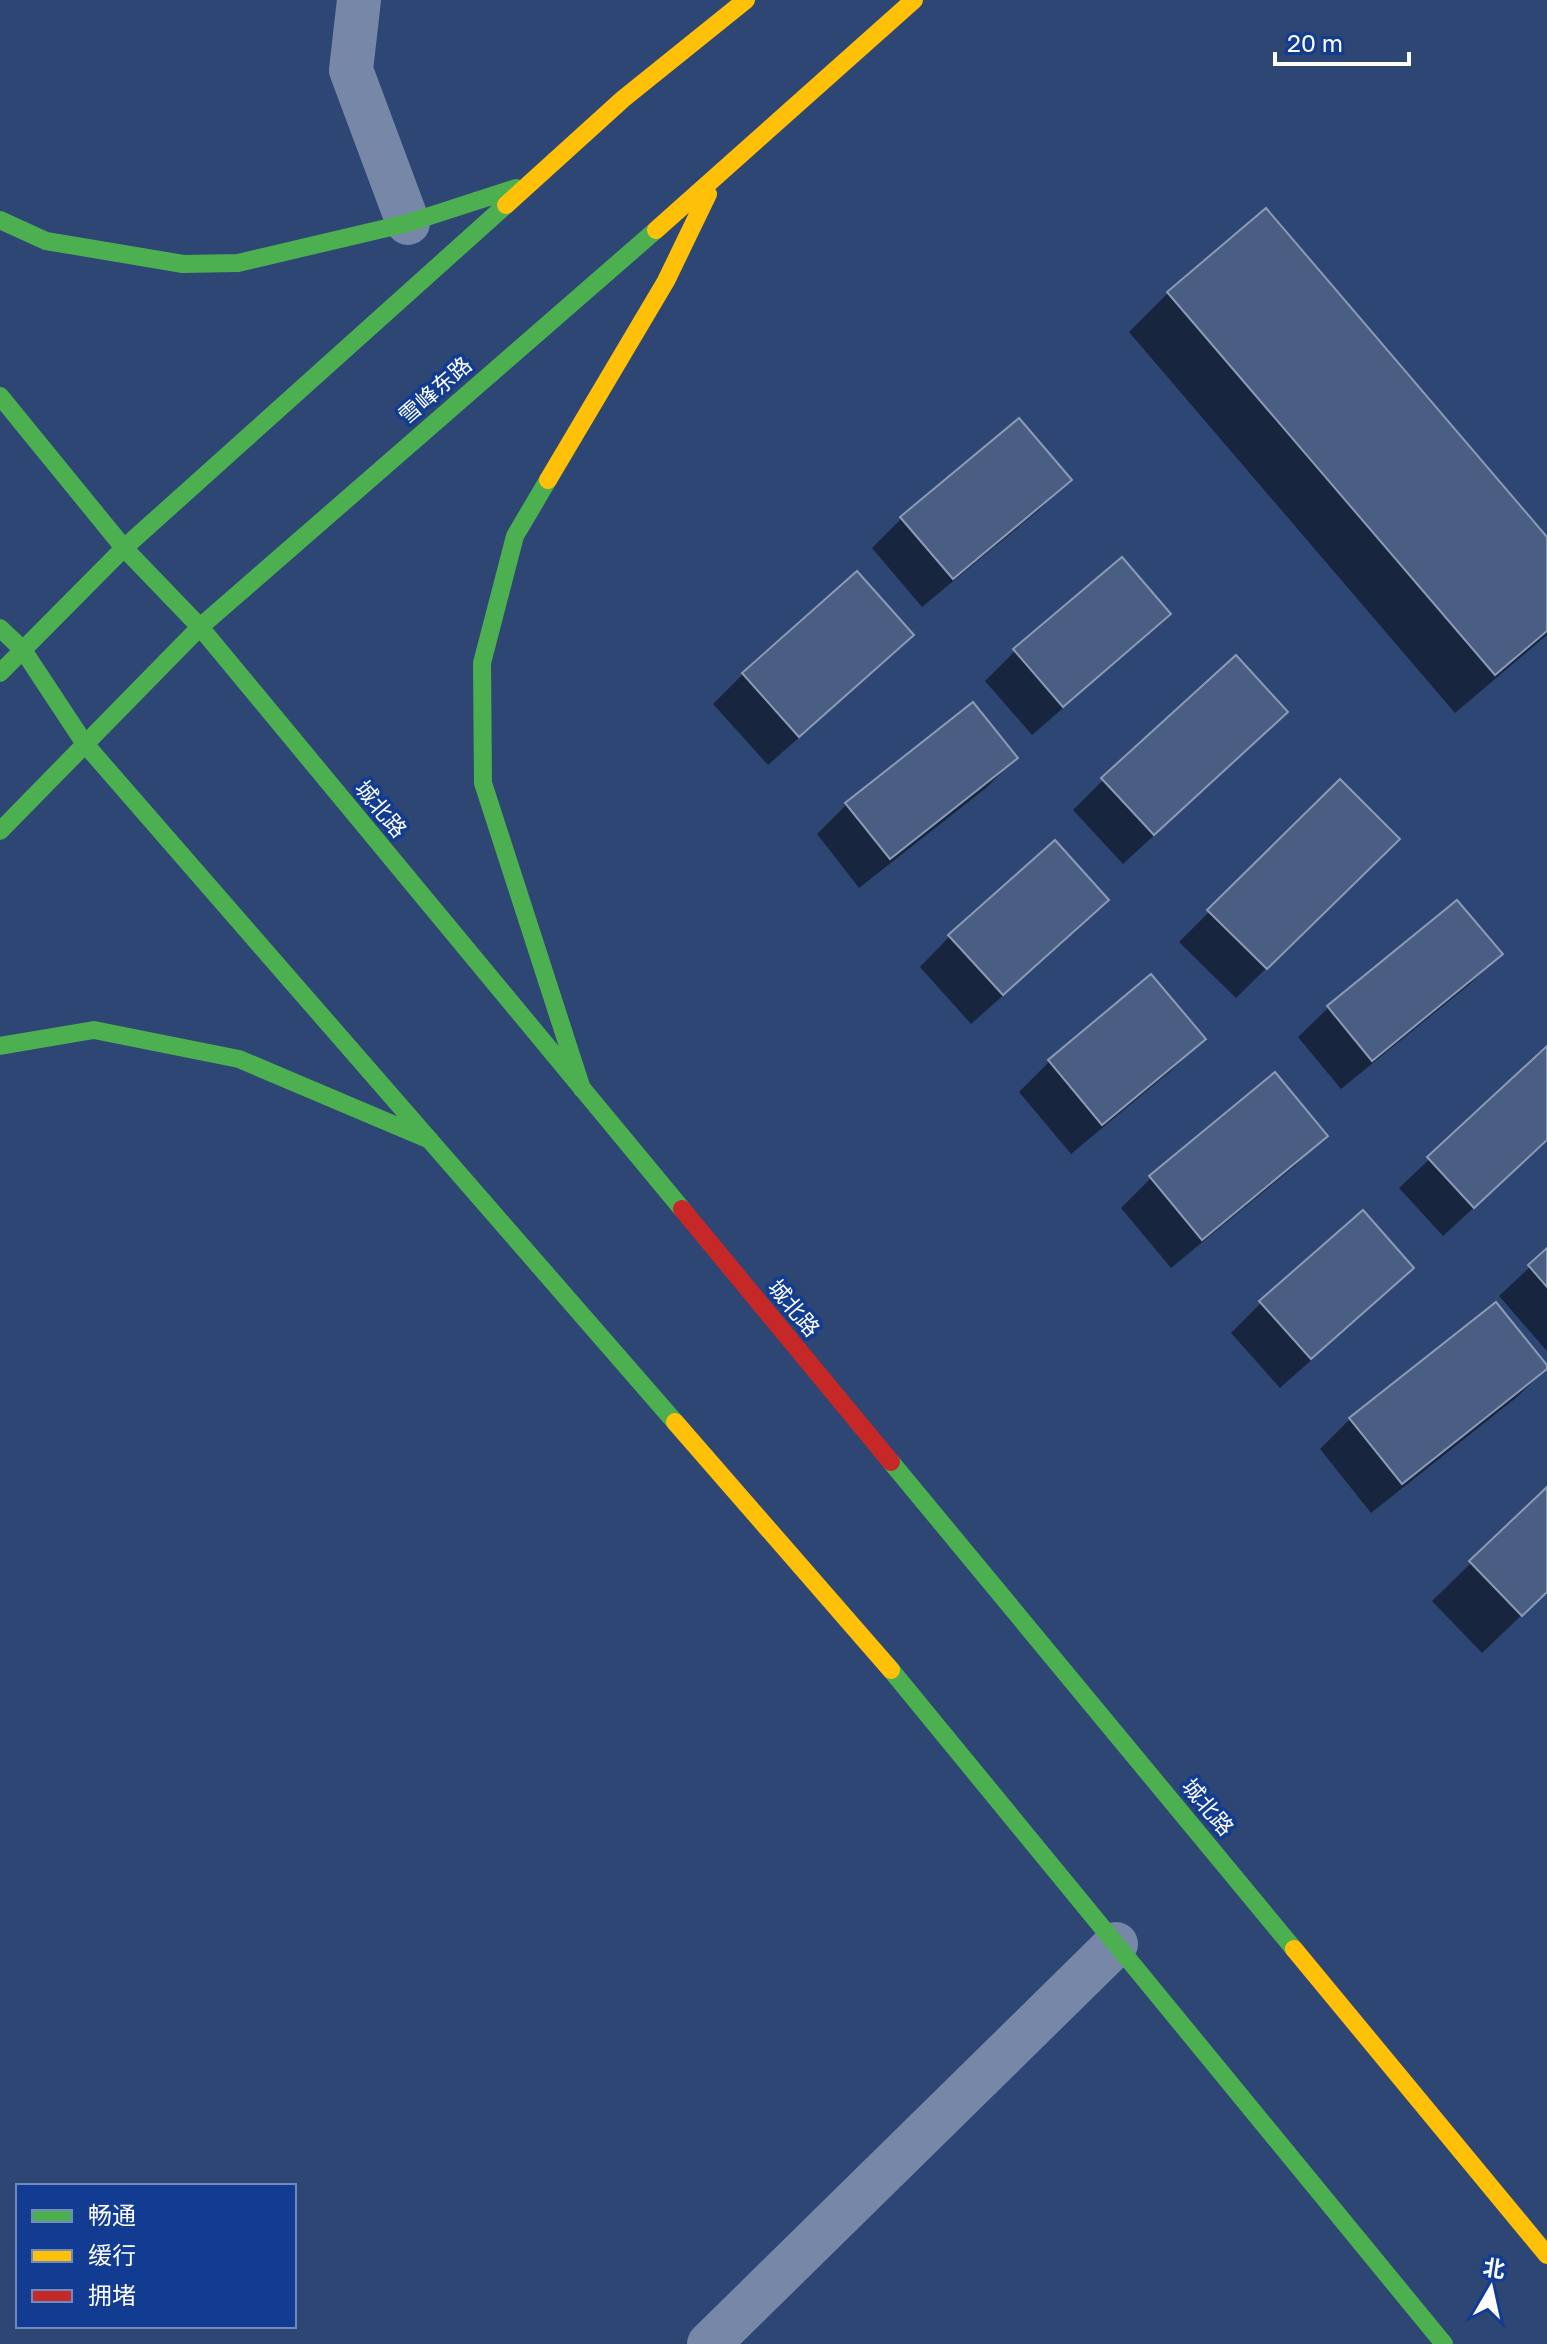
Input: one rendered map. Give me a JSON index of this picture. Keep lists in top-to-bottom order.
{
  "streets": {
    "main road": ["雪峰东路", "城北路"]
  },
  "crossings": [
    ["雪峰东路", "城北路"]
  ],
  "legend": ["畅通", "缓行", "拥堵"],
  "scale_bar": "20 m",
  "north": "top"
}
